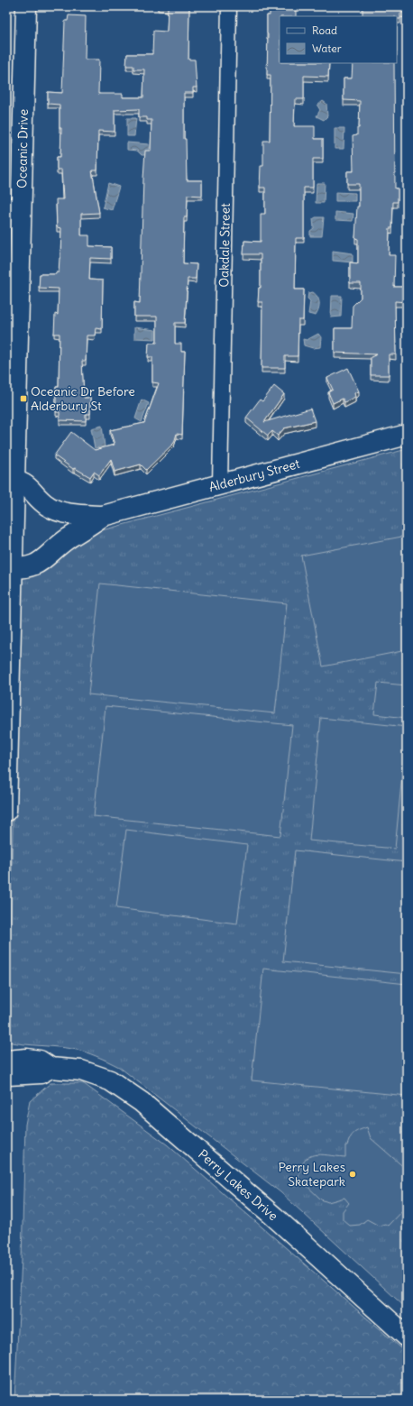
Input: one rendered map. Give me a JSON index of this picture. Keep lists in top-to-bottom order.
{
  "streets": {
    "street": [
      "Oceanic Drive",
      "Oakdale Street",
      "Alderbury Street",
      "Perry Lakes Drive"
    ]
  },
  "crossings": [
    ["Oceanic Drive", "Alderbury Street"],
    ["Oakdale Street", "Alderbury Street"]
  ],
  "places": {
    "transit": ["Oceanic Dr Before Alderbury St"],
    "other": ["Perry Lakes Skatepark"]
  },
  "legend": ["Road", "Water"]
}
